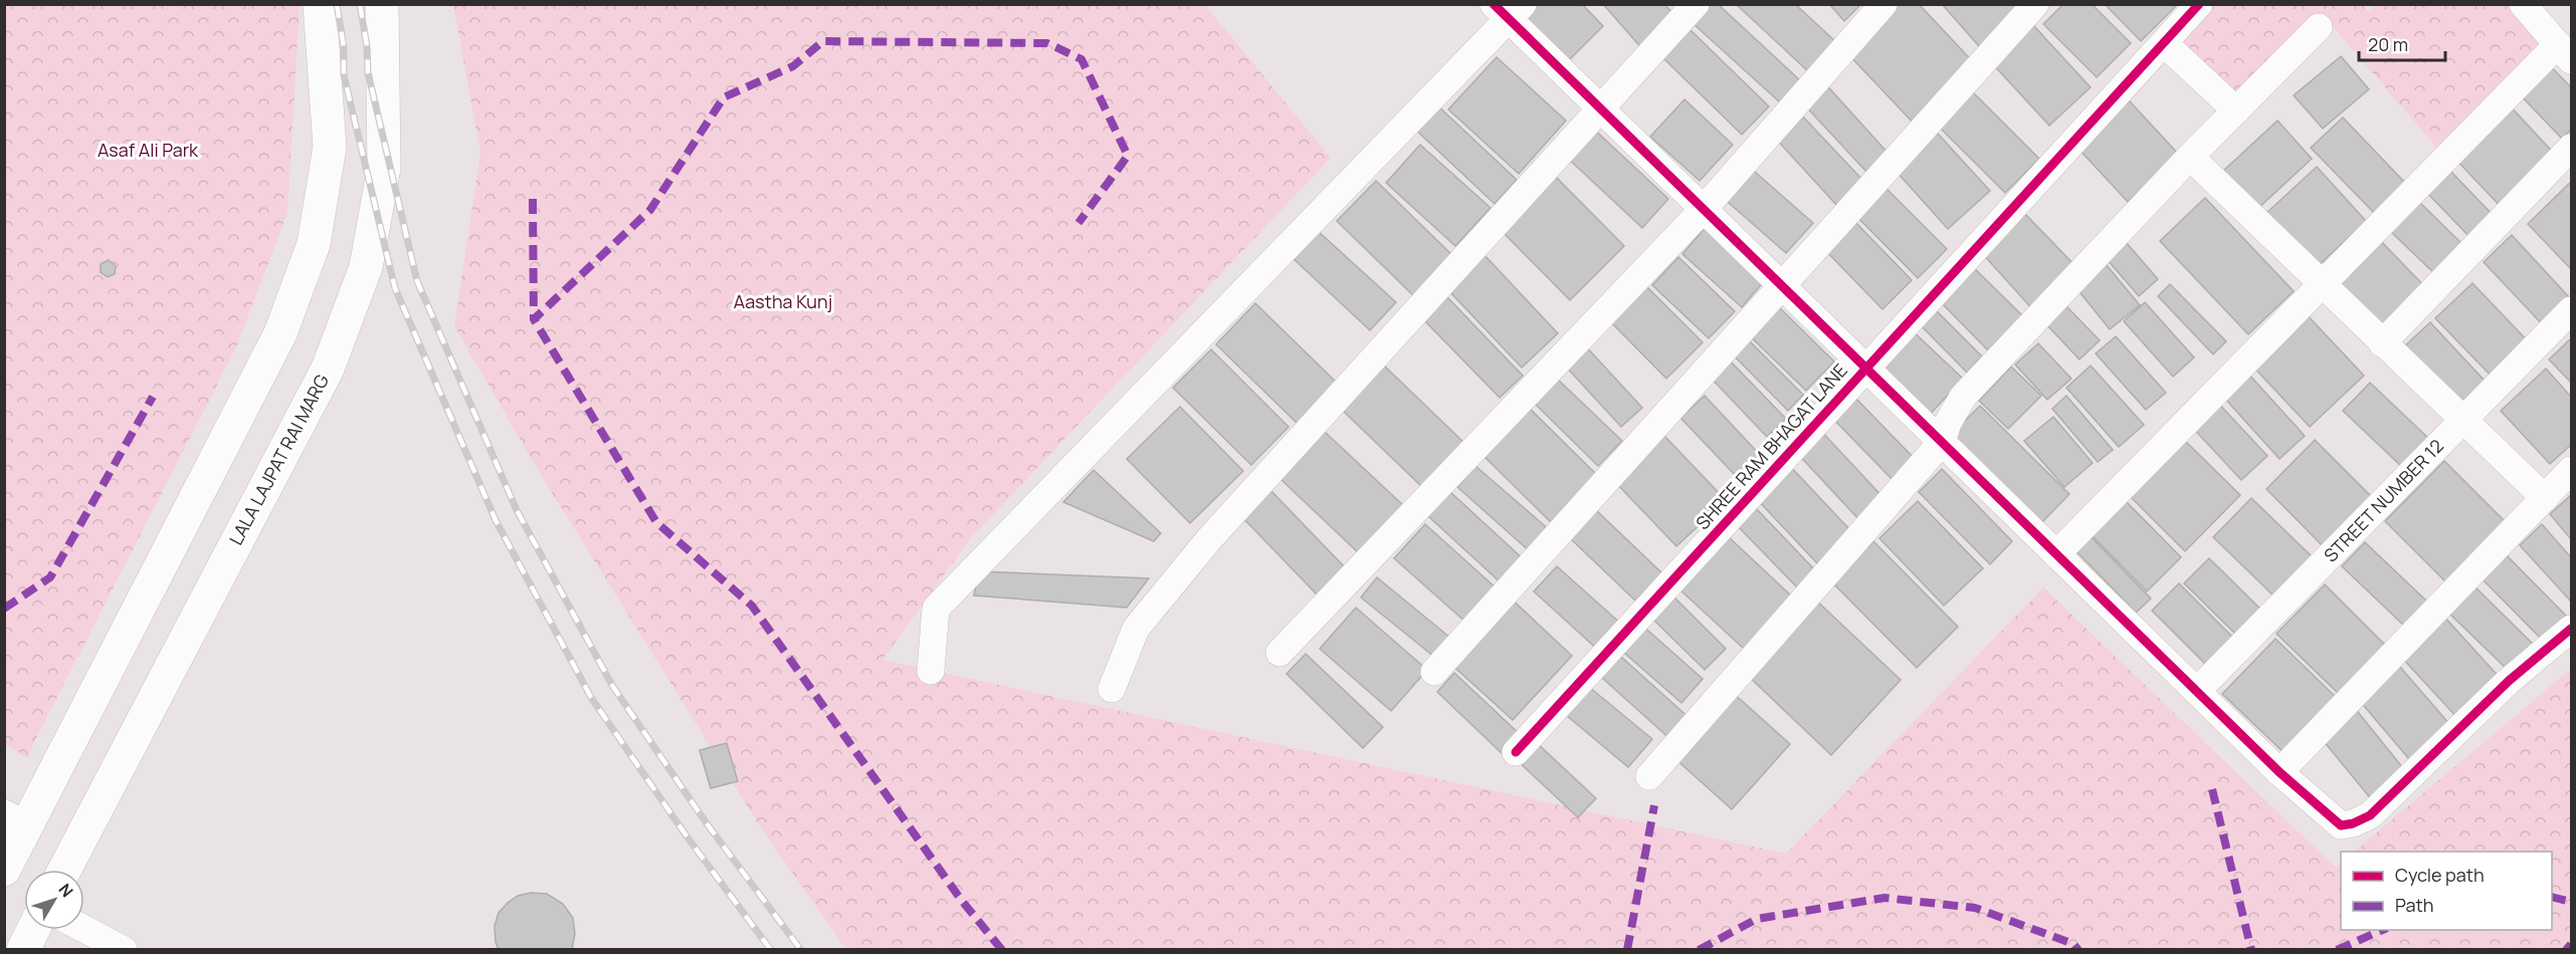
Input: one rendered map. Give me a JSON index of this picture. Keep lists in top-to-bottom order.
{
  "streets": {
    "main road": ["LALA LAJPAT RAI MARG"],
    "street": ["SHREE RAM BHAGAT LANE", "STREET NUMBER 12"]
  },
  "parks": ["Asaf Ali Park", "Aastha Kunj"],
  "legend": ["Cycle path", "Path"],
  "scale_bar": "20 m",
  "north": "top right"
}
